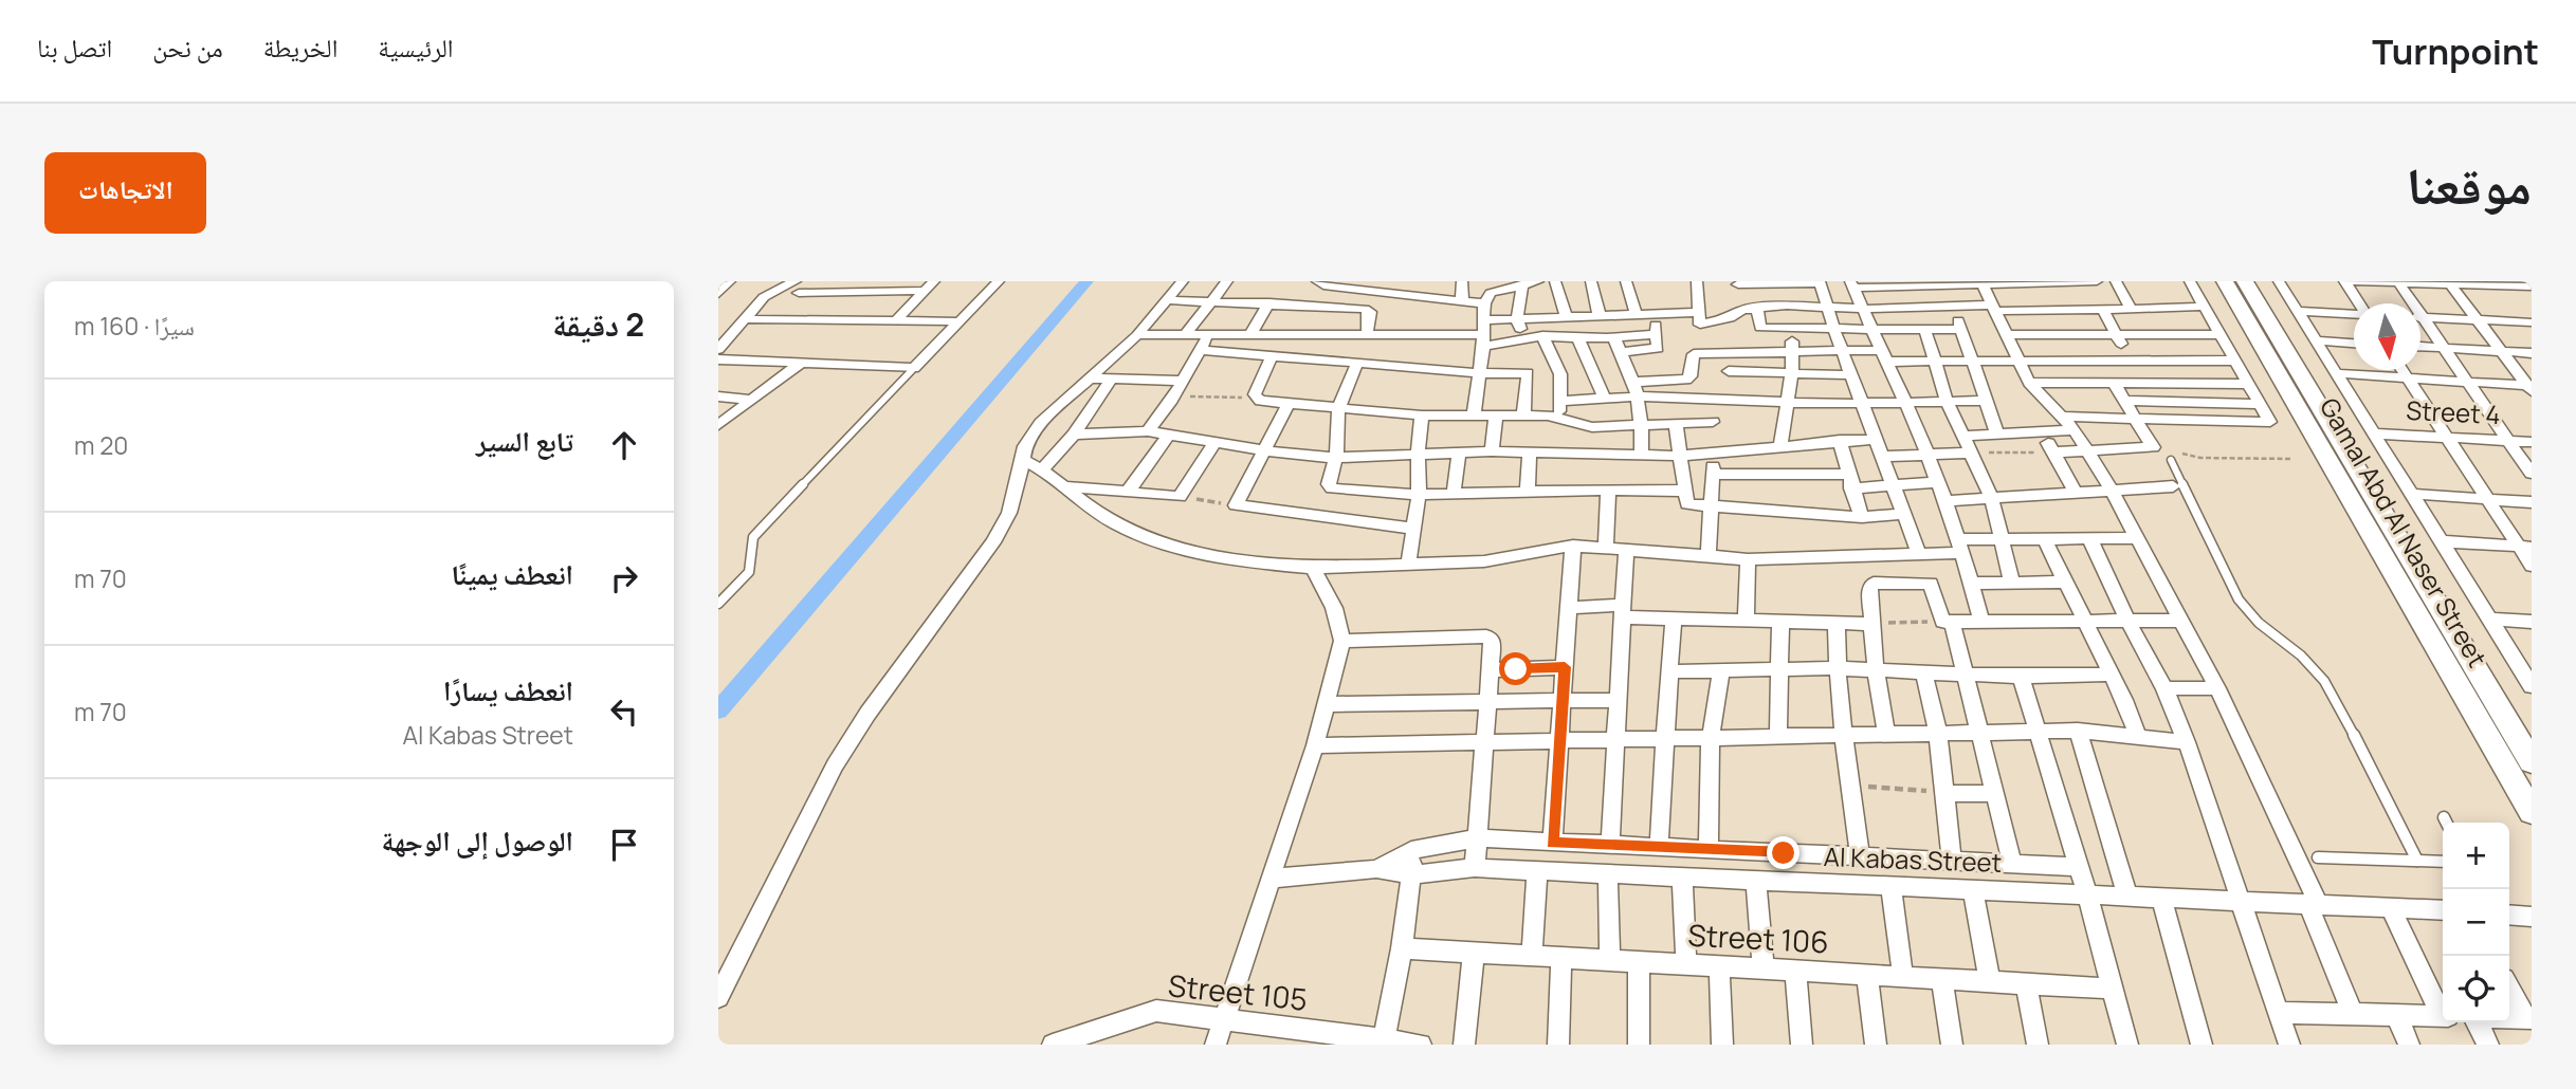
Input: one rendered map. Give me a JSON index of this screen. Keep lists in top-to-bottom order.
{
  "streets": {
    "main road": ["Gamal Abd Al Naser Street"],
    "street": [
      "Street 4",
      "Al Kabas Street",
      "Street 106",
      "Street 105"
    ]
  },
  "north": "bottom",
  "page": {
    "header": "Turnpoint",
    "nav": [
      "الرئيسية",
      "الخريطة",
      "من نحن",
      "اتصل بنا"
    ],
    "title": "موقعنا",
    "buttons": "الاتجاهات",
    "heading": ["2 دقيقة", "سيرًا · 160 m"],
    "list": [
      ["تابع السير", "20 m"],
      ["انعطف يمينًا", "70 m"],
      ["انعطف يسارًا", "Al Kabas Street", "70 m"],
      "الوصول إلى الوجهة"
    ],
    "map_buttons": ["+", "−"]
  }
}
